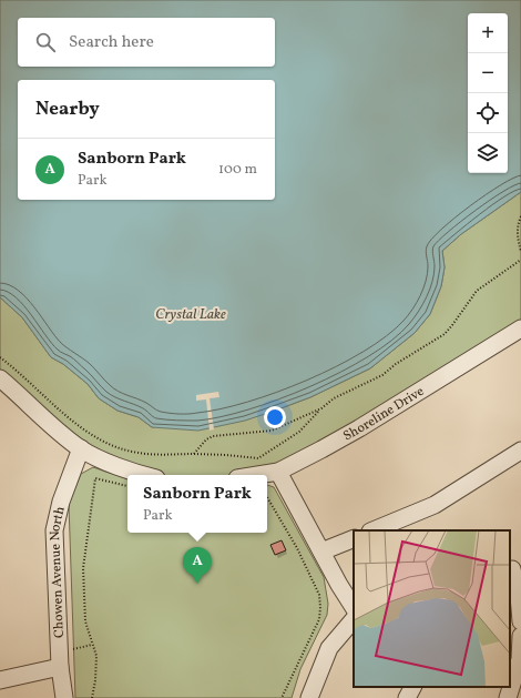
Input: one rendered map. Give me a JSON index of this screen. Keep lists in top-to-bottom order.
{
  "streets": {
    "street": ["Shoreline Drive", "Chowen Avenue North"]
  },
  "water": ["Crystal Lake"],
  "page": {
    "map_buttons": ["+", "−"],
    "search": "Search here",
    "heading": "Nearby",
    "list": [
      {
        "mark": "A",
        "name": "Sanborn Park",
        "note": "Park",
        "value": "100 m"
      }
    ],
    "popup": ["Sanborn Park", "Park"],
    "pins": "A"
  }
}
